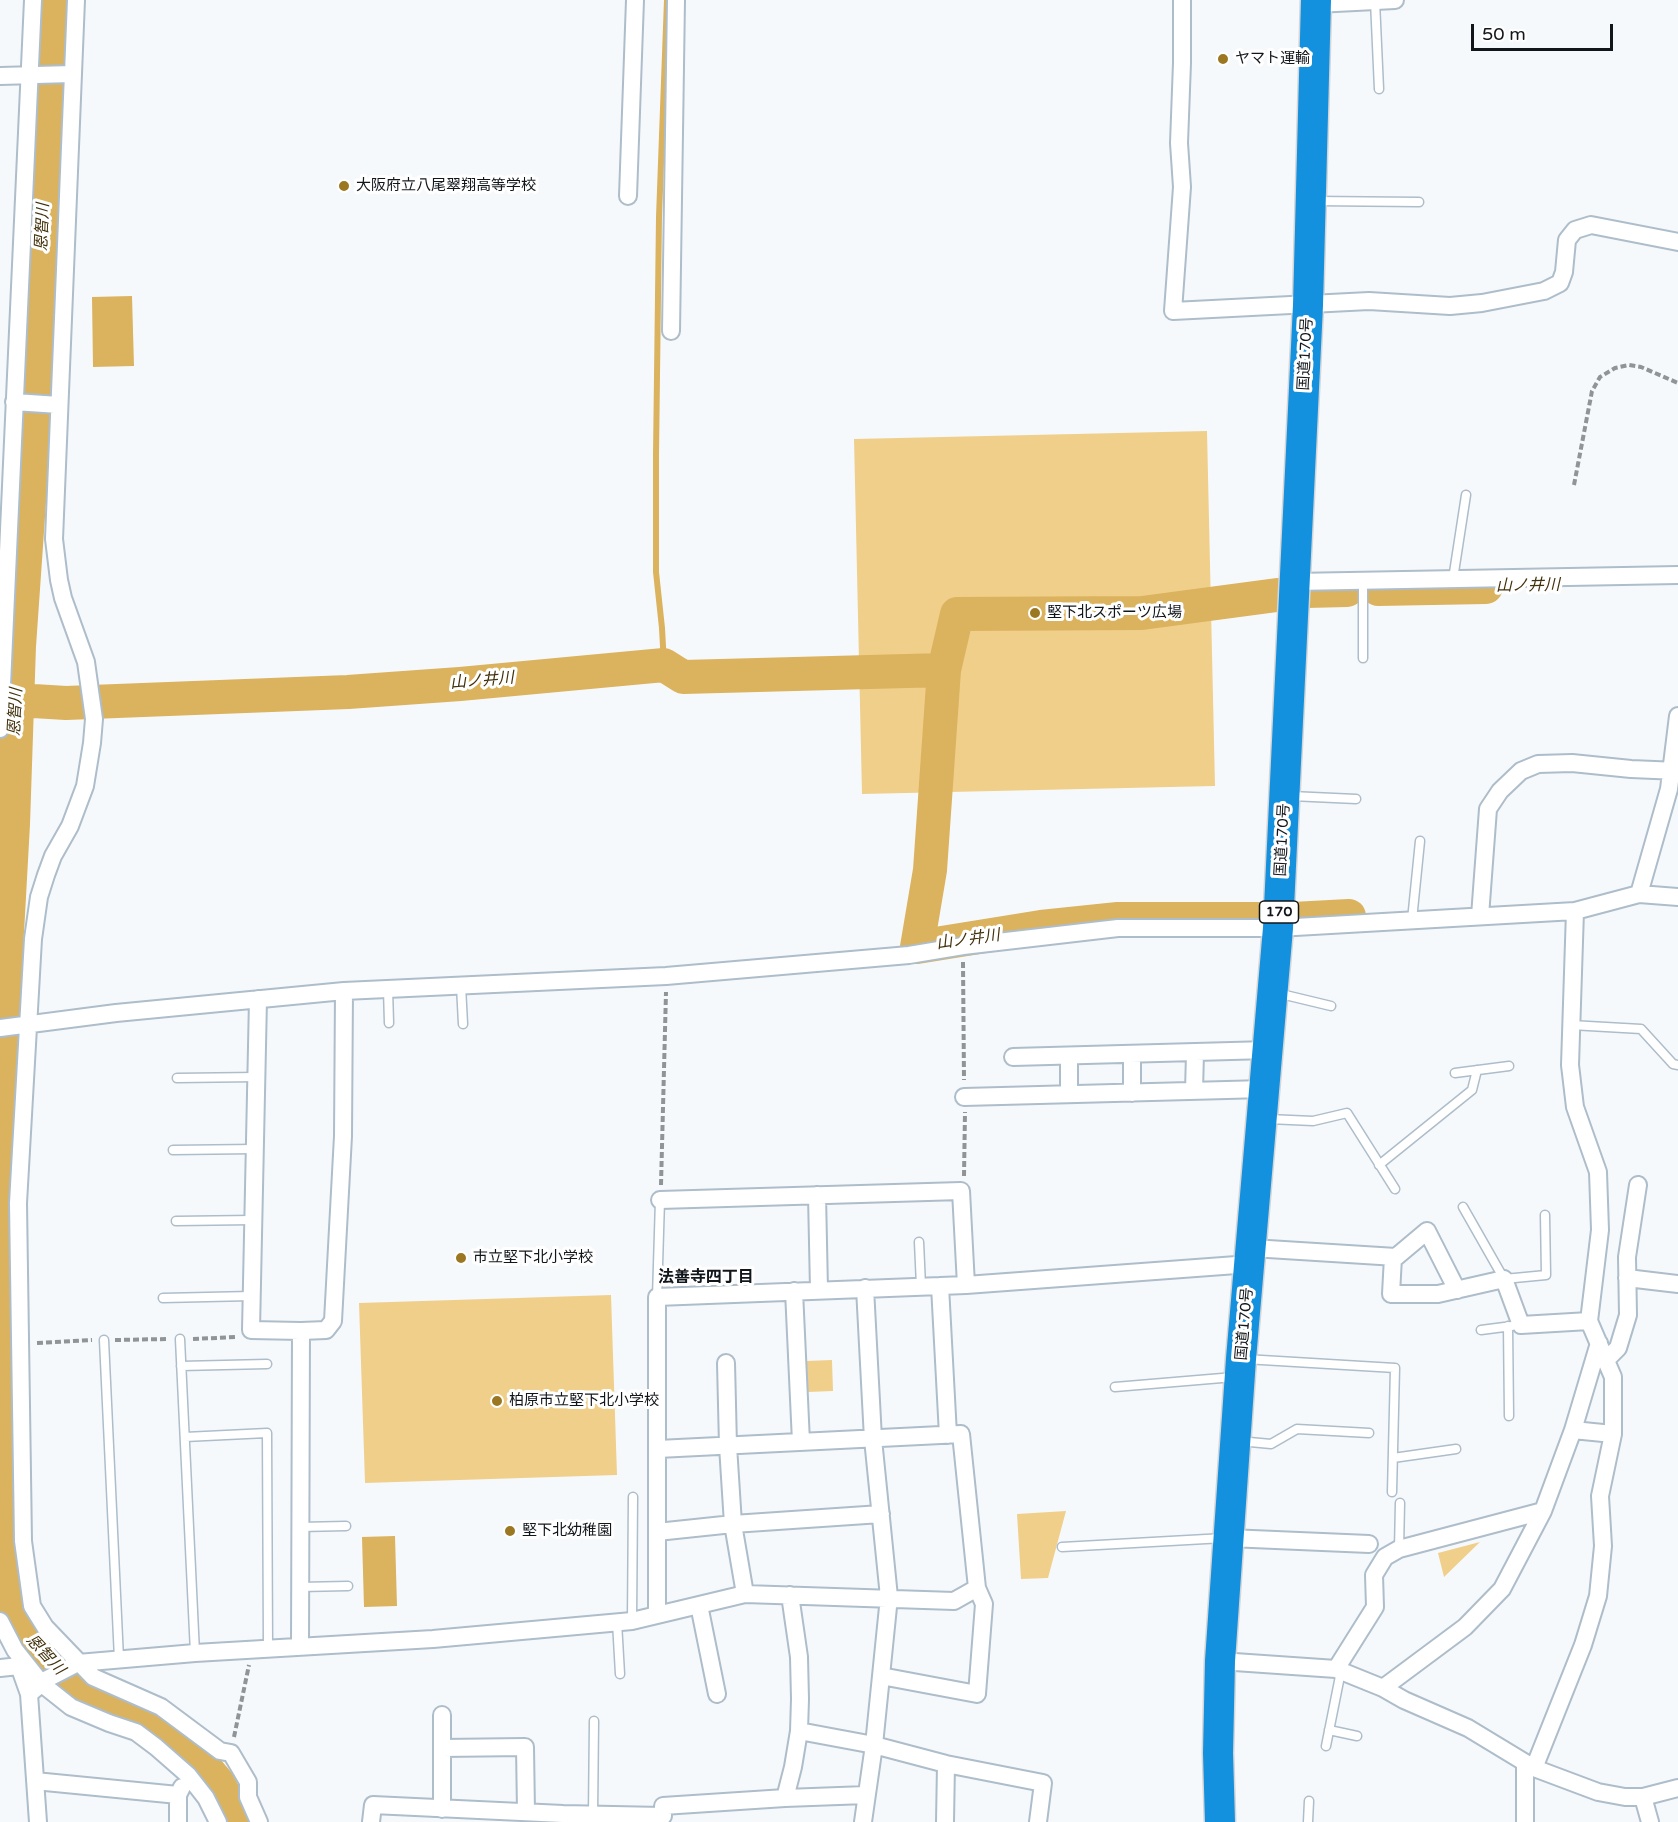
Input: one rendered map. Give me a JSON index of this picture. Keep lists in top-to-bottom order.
{
  "streets": {
    "highway": ["国道170号", "170"]
  },
  "districts": ["法善寺四丁目"],
  "water": ["恩智川", "山ノ井川"],
  "places": [
    "ヤマト運輸",
    "大阪府立八尾翠翔高等学校",
    "堅下北スポーツ広場",
    "市立堅下北小学校",
    "柏原市立堅下北小学校",
    "堅下北幼稚園"
  ],
  "scale_bar": "50 m"
}
